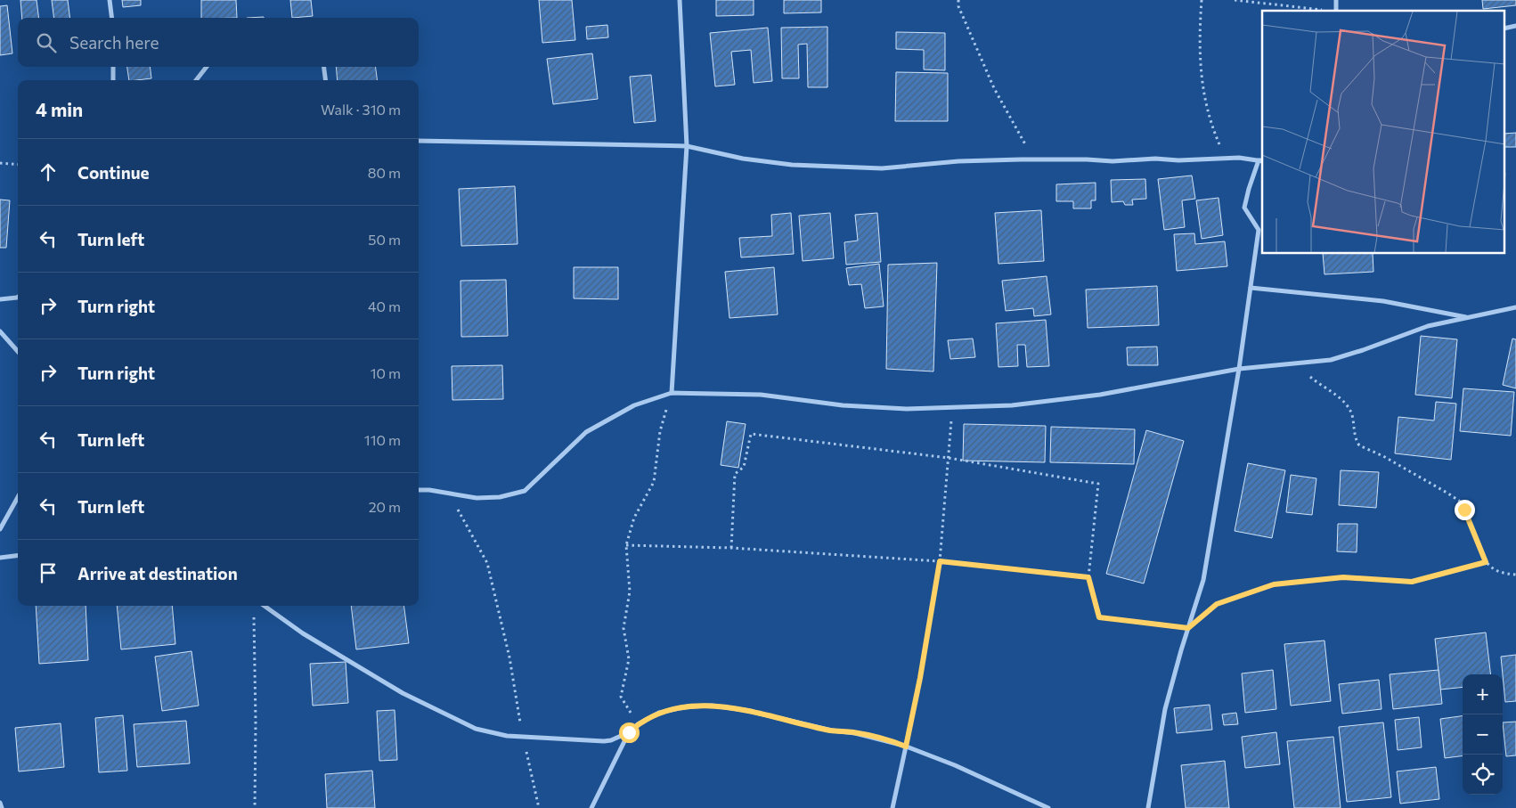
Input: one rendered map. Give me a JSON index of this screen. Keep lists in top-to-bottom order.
{
  "page": {
    "search": "Search here",
    "heading": ["4 min", "Walk · 310 m"],
    "list": [
      ["Continue", "80 m"],
      ["Turn left", "50 m"],
      ["Turn right", "40 m"],
      ["Turn right", "10 m"],
      ["Turn left", "110 m"],
      ["Turn left", "20 m"],
      "Arrive at destination"
    ],
    "map_buttons": ["+", "−"]
  }
}
